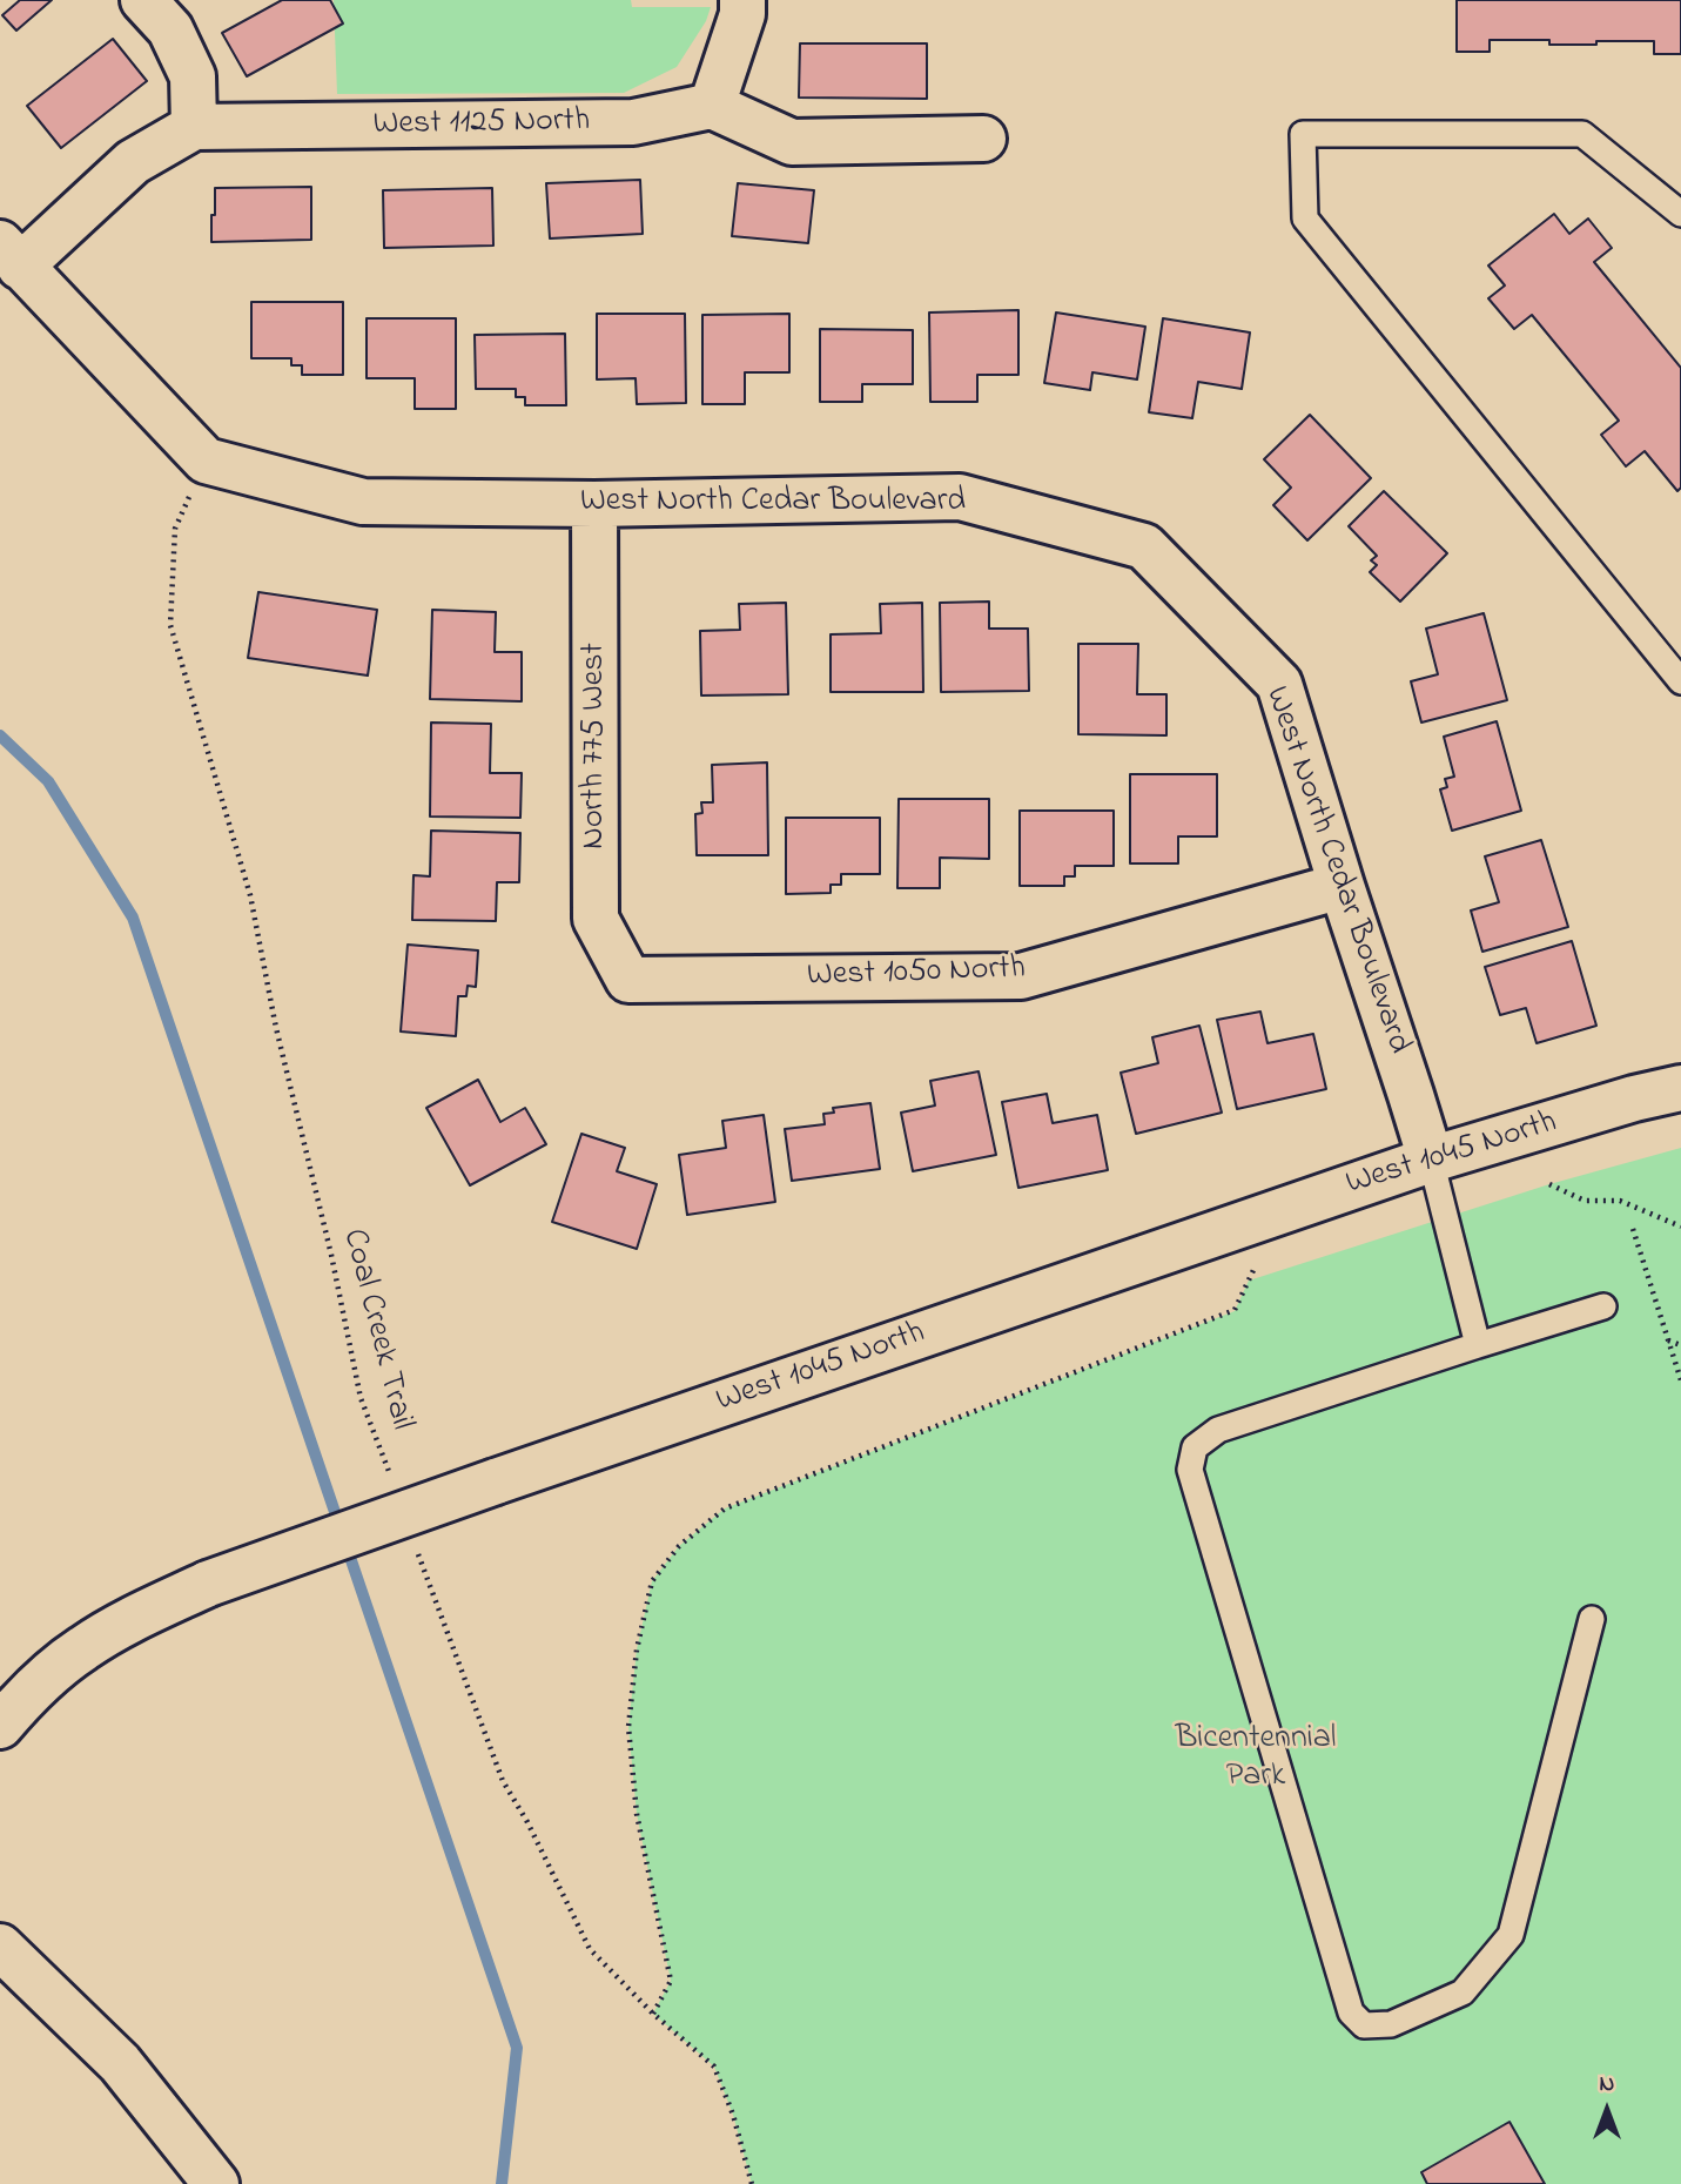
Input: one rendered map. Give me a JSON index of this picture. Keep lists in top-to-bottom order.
{
  "streets": {
    "street": [
      "West 1125 North",
      "West North Cedar Boulevard",
      "North 775 West",
      "West 1050 North",
      "West 1045 North"
    ],
    "path": ["Coal Creek Trail"]
  },
  "crossings": [
    ["West North Cedar Boulevard", "North 775 West"],
    ["West North Cedar Boulevard", "West 1050 North"],
    ["West North Cedar Boulevard", "West 1045 North"],
    ["West North Cedar Boulevard", "Coal Creek Trail"],
    ["North 775 West", "West 1050 North"]
  ],
  "parks": ["Bicentennial Park"],
  "north": "top"
}
